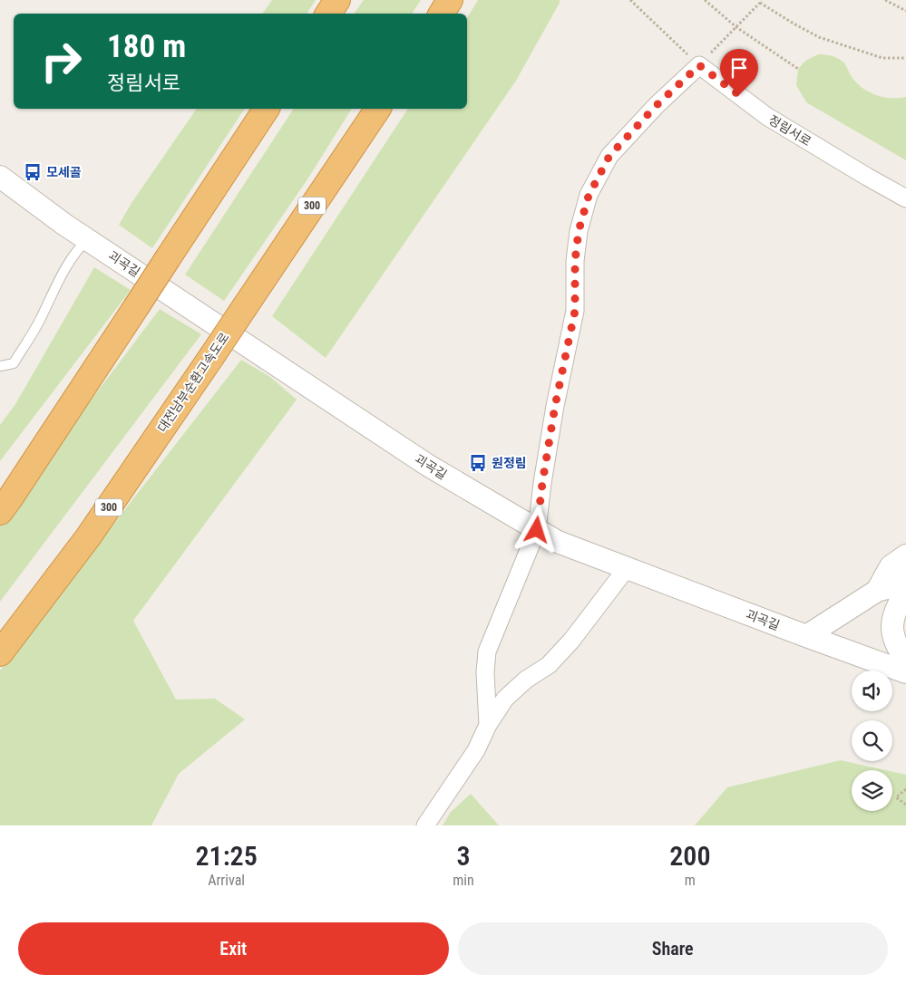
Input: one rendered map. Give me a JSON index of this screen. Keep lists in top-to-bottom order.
{
  "streets": {
    "highway": ["300", "대전남부순환고속도로"],
    "street": ["정림서로", "괴곡길"]
  },
  "places": {
    "bus stop": ["모세골", "원정림"]
  },
  "page": {
    "turn": ["180 m", "정림서로"],
    "eta": [
      "21:25",
      "Arrival",
      "3",
      "min",
      "200",
      "m"
    ],
    "buttons": ["Exit", "Share"]
  }
}
